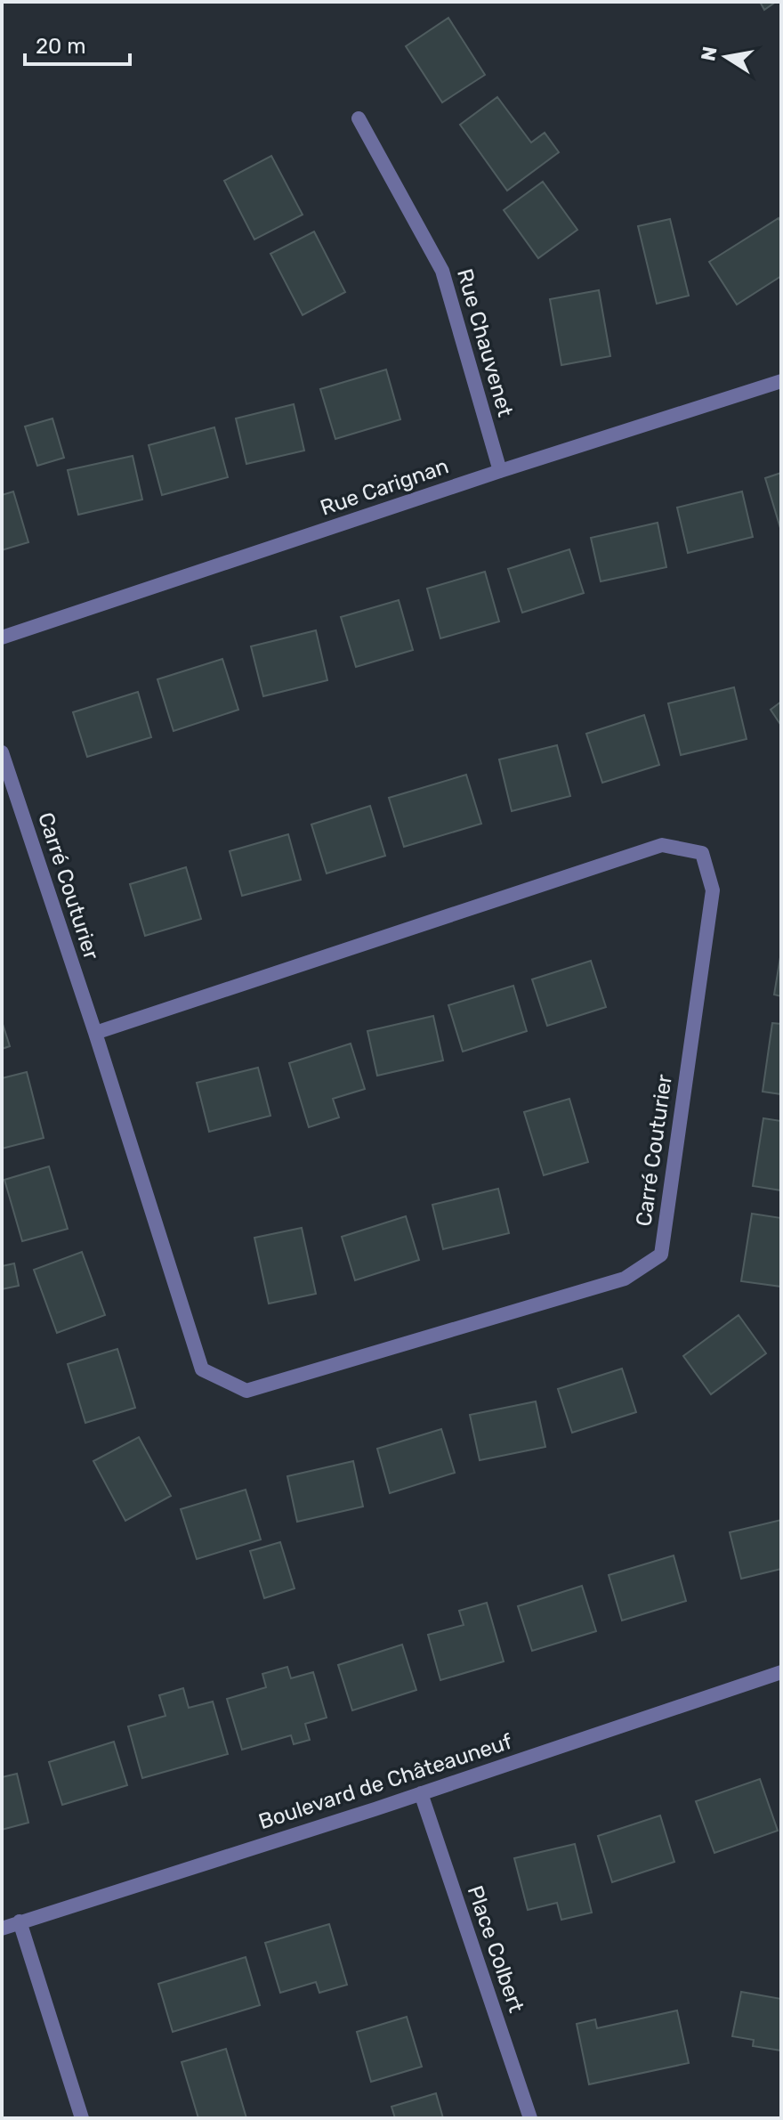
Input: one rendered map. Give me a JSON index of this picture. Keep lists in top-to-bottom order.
{
  "streets": {
    "street": [
      "Rue Chauvenet",
      "Rue Carignan",
      "Carré Couturier",
      "Boulevard de Châteauneuf",
      "Place Colbert"
    ]
  },
  "crossings": [
    ["Rue Chauvenet", "Rue Carignan"],
    ["Boulevard de Châteauneuf", "Place Colbert"]
  ],
  "scale_bar": "20 m",
  "north": "left"
}
